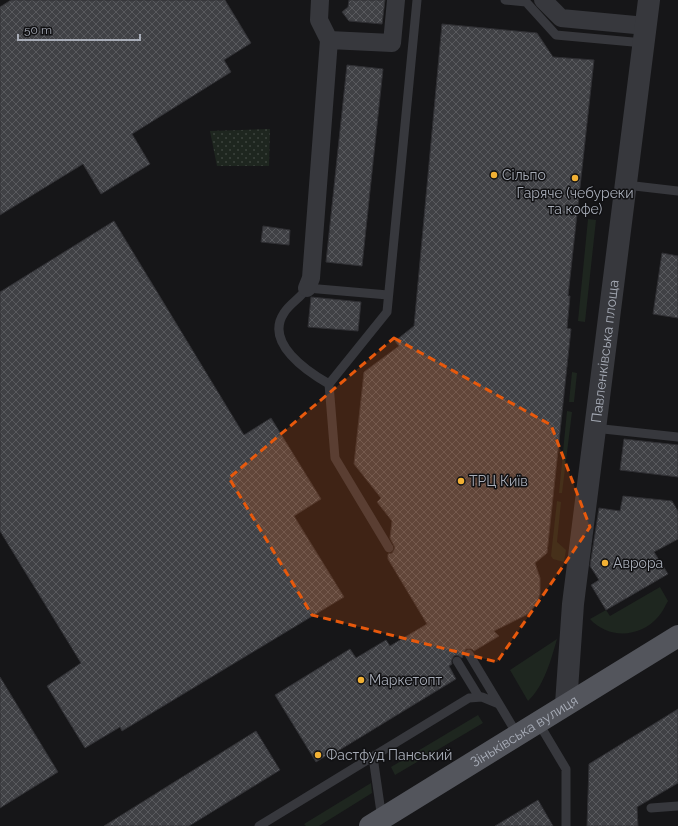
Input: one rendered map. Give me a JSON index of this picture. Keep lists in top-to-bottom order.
{
  "streets": {
    "main road": ["Зіньківська вулиця"],
    "street": ["Павленківська площа"]
  },
  "crossings": [
    ["Павленківська площа", "Зіньківська вулиця"]
  ],
  "places": [
    "Сільпо",
    "Гаряче (чебуреки та кофе)",
    "ТРЦ Київ",
    "Аврора",
    "Маркетопт",
    "Фастфуд Панський"
  ],
  "scale_bar": "50 m"
}
